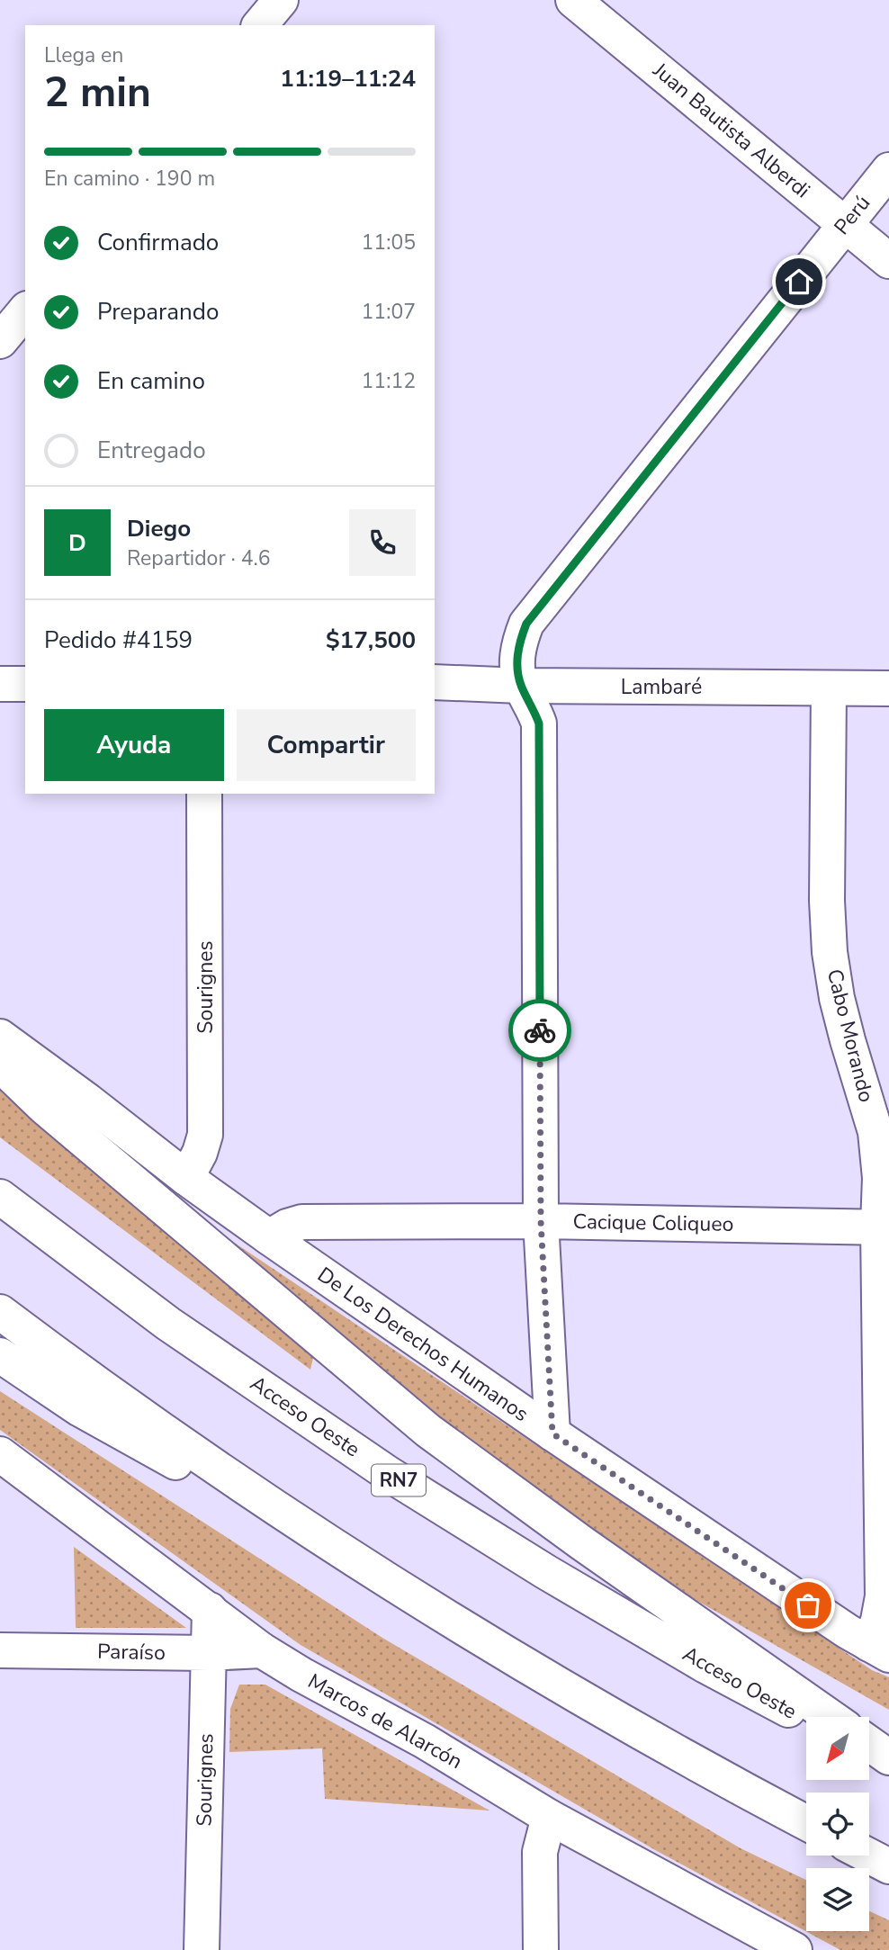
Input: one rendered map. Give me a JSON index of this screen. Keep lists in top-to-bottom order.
{
  "streets": {
    "main road": [
      "Juan Bautista Alberdi",
      "Perú",
      "Lambaré",
      "Sourignes",
      "Cabo Morando",
      "Cacique Coliqueo",
      "De Los Derechos Humanos",
      "Acceso Oeste",
      "RN7",
      "Paraíso",
      "Marcos de Alarcón"
    ]
  },
  "crossings": [
    ["Juan Bautista Alberdi", "Perú"],
    ["Perú", "Lambaré"],
    ["Lambaré", "Cabo Morando"],
    ["Sourignes", "De Los Derechos Humanos"],
    ["Sourignes", "Paraíso"],
    ["Sourignes", "Marcos de Alarcón"],
    ["Cabo Morando", "Cacique Coliqueo"],
    ["Cabo Morando", "De Los Derechos Humanos"],
    ["Cacique Coliqueo", "De Los Derechos Humanos"],
    ["Paraíso", "Marcos de Alarcón"]
  ],
  "north": "bottom left",
  "page": {
    "heading": ["2 min", "Llega en", "11:19–11:24"],
    "panel": [
      "Diego",
      "Repartidor · 4.6",
      "Pedido #4159",
      "$17,500"
    ],
    "bar": "En camino · 190 m",
    "list": [
      ["Confirmado", "11:05"],
      ["Preparando", "11:07"],
      ["En camino", "11:12"],
      "Entregado"
    ],
    "round": "D",
    "buttons": ["Ayuda", "Compartir"]
  }
}
